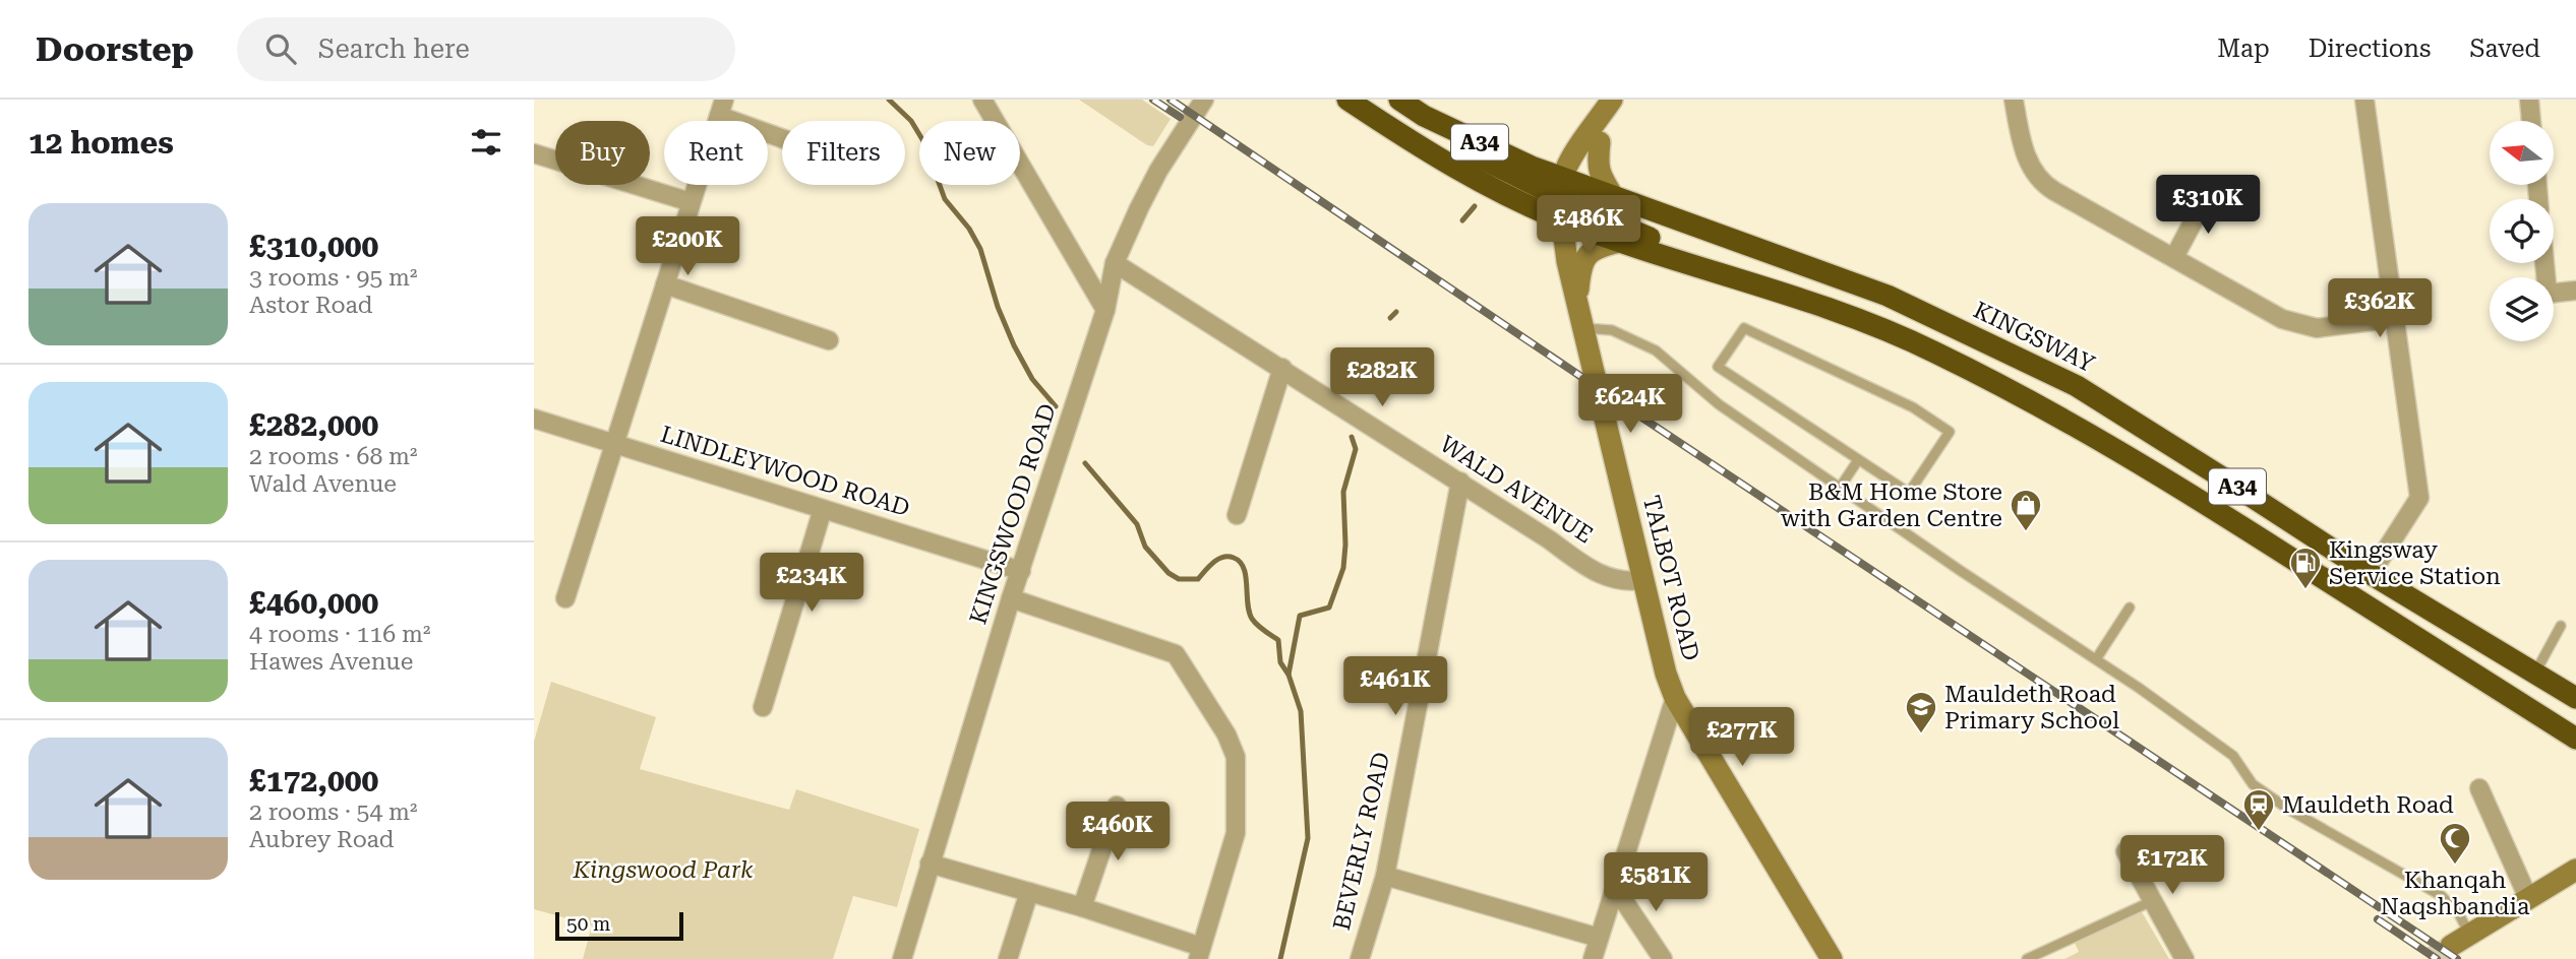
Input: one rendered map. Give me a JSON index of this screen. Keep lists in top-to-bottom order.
{
  "streets": {
    "highway": ["A34", "KINGSWAY"],
    "street": [
      "LINDLEYWOOD ROAD",
      "WALD AVENUE",
      "KINGSWOOD ROAD",
      "TALBOT ROAD",
      "BEVERLY ROAD"
    ]
  },
  "crossings": [
    ["KINGSWAY", "TALBOT ROAD"],
    ["LINDLEYWOOD ROAD", "KINGSWOOD ROAD"],
    ["WALD AVENUE", "KINGSWOOD ROAD"],
    ["WALD AVENUE", "TALBOT ROAD"],
    ["WALD AVENUE", "BEVERLY ROAD"]
  ],
  "parks": ["Kingswood Park"],
  "places": {
    "shop": ["B&M Home Store with Garden Centre"],
    "fuel station": ["Kingsway Service Station"],
    "school or university": ["Mauldeth Road Primary School"],
    "station": ["Mauldeth Road"],
    "mosque": ["Khanqah Naqshbandia"]
  },
  "scale_bar": "50 m",
  "north": "left",
  "page": {
    "header": "Doorstep",
    "search": "Search here",
    "nav": ["Map", "Directions", "Saved"],
    "heading": "12 homes",
    "chip": [
      "Buy",
      "Rent",
      "Filters",
      "New"
    ],
    "price": [
      "£310K",
      "£486K",
      "£200K",
      "£362K",
      "£282K",
      "£624K",
      "£234K",
      "£461K",
      "£277K",
      "£460K",
      "£172K",
      "£581K"
    ],
    "list": [
      {
        "name": "£310,000",
        "note": "3 rooms · 95 m² · Astor Road"
      },
      {
        "name": "£282,000",
        "note": "2 rooms · 68 m² · Wald Avenue"
      },
      {
        "name": "£460,000",
        "note": "4 rooms · 116 m² · Hawes Avenue"
      },
      {
        "name": "£172,000",
        "note": "2 rooms · 54 m² · Aubrey Road"
      }
    ],
    "scale": "50 m"
  }
}
